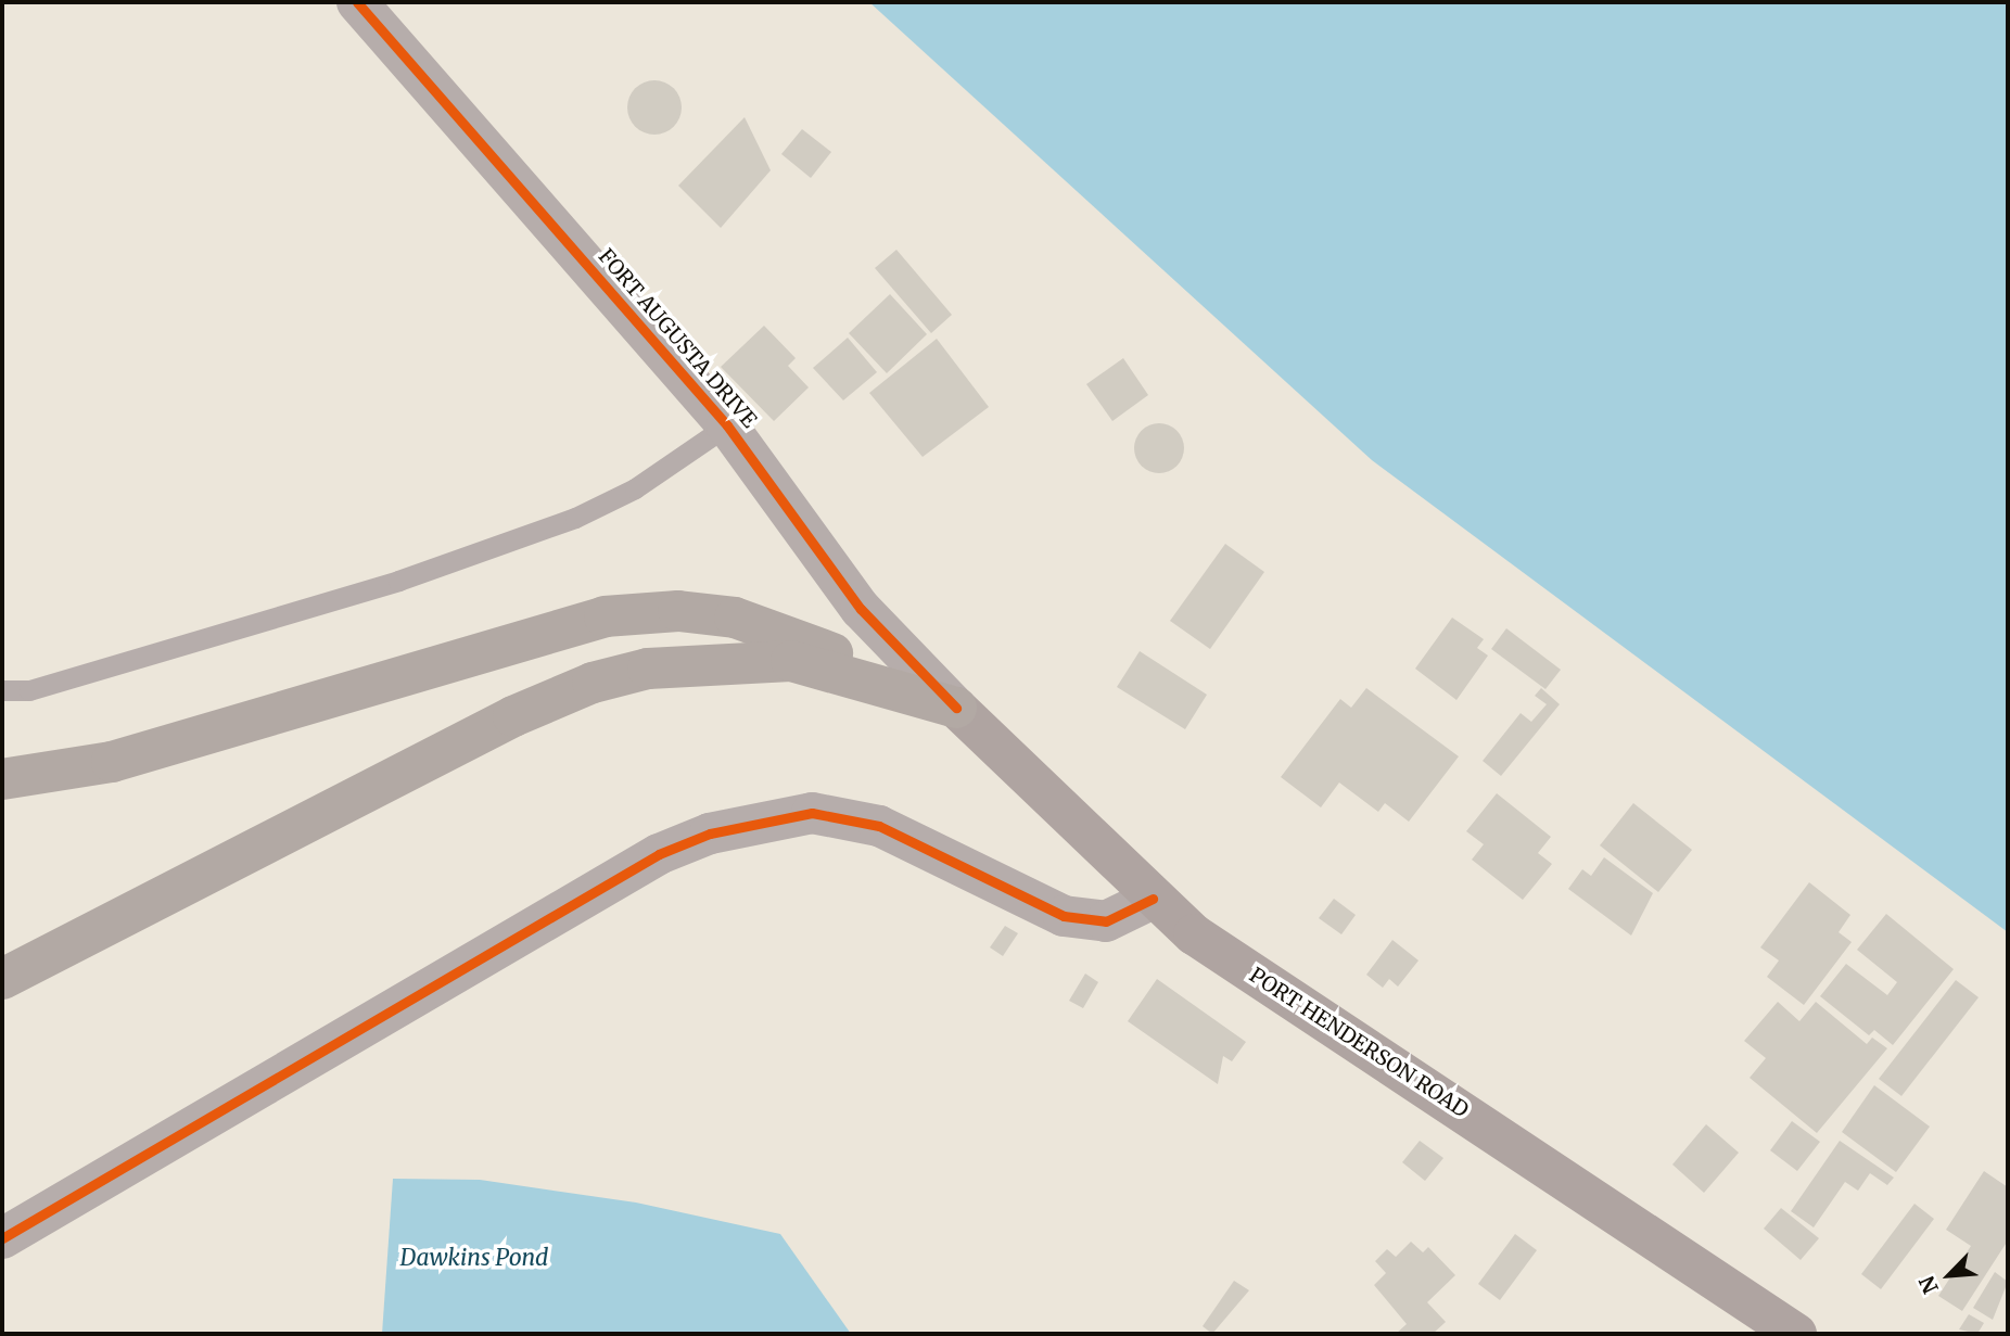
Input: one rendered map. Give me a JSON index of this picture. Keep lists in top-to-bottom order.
{
  "streets": {
    "main road": ["PORT HENDERSON ROAD"],
    "street": ["FORT AUGUSTA DRIVE"]
  },
  "crossings": [
    ["FORT AUGUSTA DRIVE", "PORT HENDERSON ROAD"]
  ],
  "water": ["Dawkins Pond"],
  "north": "bottom left"
}
